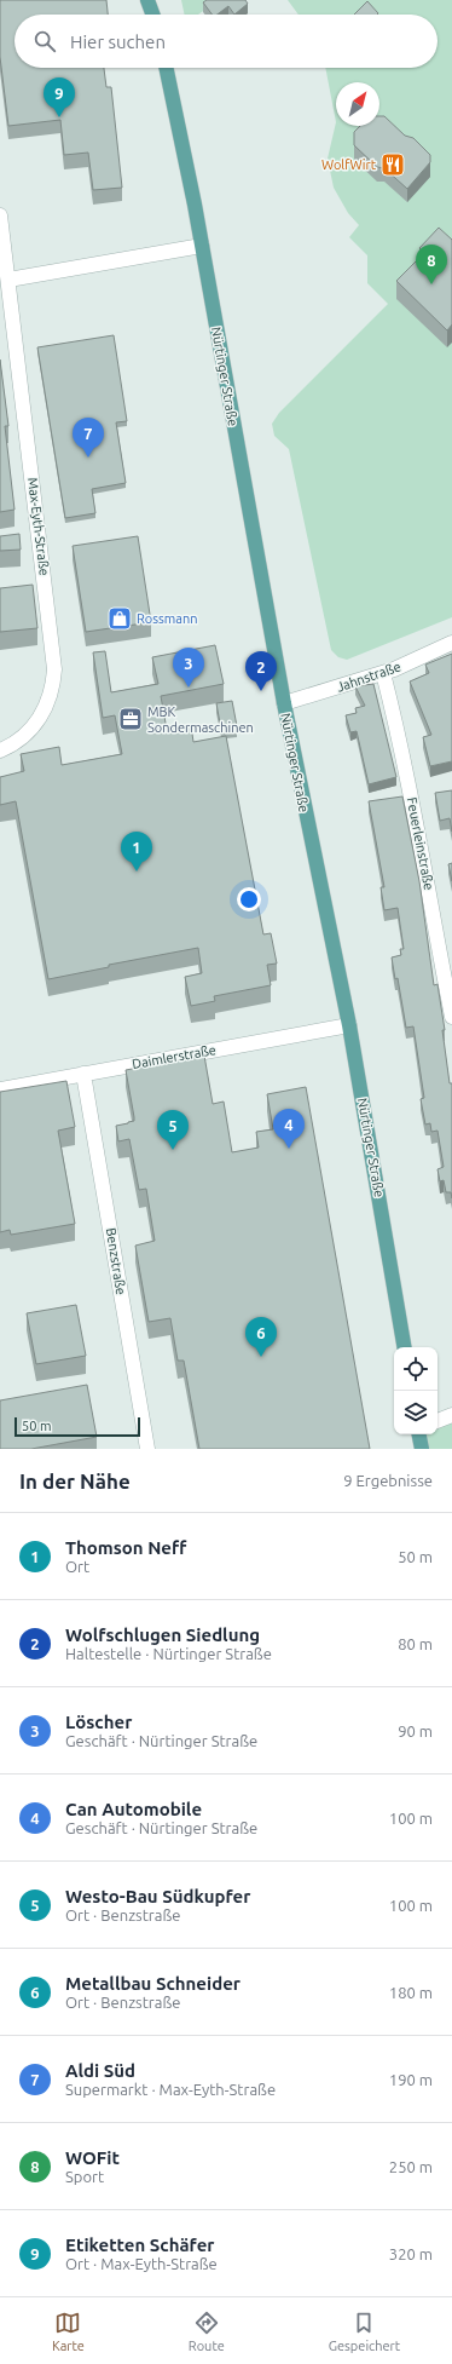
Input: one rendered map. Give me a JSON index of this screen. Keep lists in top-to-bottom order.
{
  "streets": {
    "main road": ["Nürtinger Straße"],
    "street": [
      "Max-Eyth-Straße",
      "Jahnstraße",
      "Feuerleinstraße",
      "Daimlerstraße",
      "Benzstraße"
    ]
  },
  "crossings": [
    ["Nürtinger Straße", "Jahnstraße"],
    ["Nürtinger Straße", "Daimlerstraße"],
    ["Jahnstraße", "Feuerleinstraße"],
    ["Daimlerstraße", "Benzstraße"]
  ],
  "places": {
    "restaurant": ["WolfWirt"],
    "shop": ["Rossmann"],
    "office": ["MBK Sondermaschinen"]
  },
  "scale_bar": "50 m",
  "north": "top right",
  "page": {
    "search": "Hier suchen",
    "pins": [
      "9",
      "8",
      "7",
      "3",
      "2",
      "1",
      "4",
      "5",
      "6"
    ],
    "scale": "50 m",
    "heading": ["In der Nähe", "9 Ergebnisse"],
    "list": [
      {
        "mark": "1",
        "name": "Thomson Neff",
        "note": "Ort",
        "value": "50 m"
      },
      {
        "mark": "2",
        "name": "Wolfschlugen Siedlung",
        "note": "Haltestelle · Nürtinger Straße",
        "value": "80 m"
      },
      {
        "mark": "3",
        "name": "Löscher",
        "note": "Geschäft · Nürtinger Straße",
        "value": "90 m"
      },
      {
        "mark": "4",
        "name": "Can Automobile",
        "note": "Geschäft · Nürtinger Straße",
        "value": "100 m"
      },
      {
        "mark": "5",
        "name": "Westo-Bau Südkupfer",
        "note": "Ort · Benzstraße",
        "value": "100 m"
      },
      {
        "mark": "6",
        "name": "Metallbau Schneider",
        "note": "Ort · Benzstraße",
        "value": "180 m"
      },
      {
        "mark": "7",
        "name": "Aldi Süd",
        "note": "Supermarkt · Max-Eyth-Straße",
        "value": "190 m"
      },
      {
        "mark": "8",
        "name": "WOFit",
        "note": "Sport",
        "value": "250 m"
      },
      {
        "mark": "9",
        "name": "Etiketten Schäfer",
        "note": "Ort · Max-Eyth-Straße",
        "value": "320 m"
      }
    ],
    "nav": ["Karte", "Route", "Gespeichert"]
  }
}
